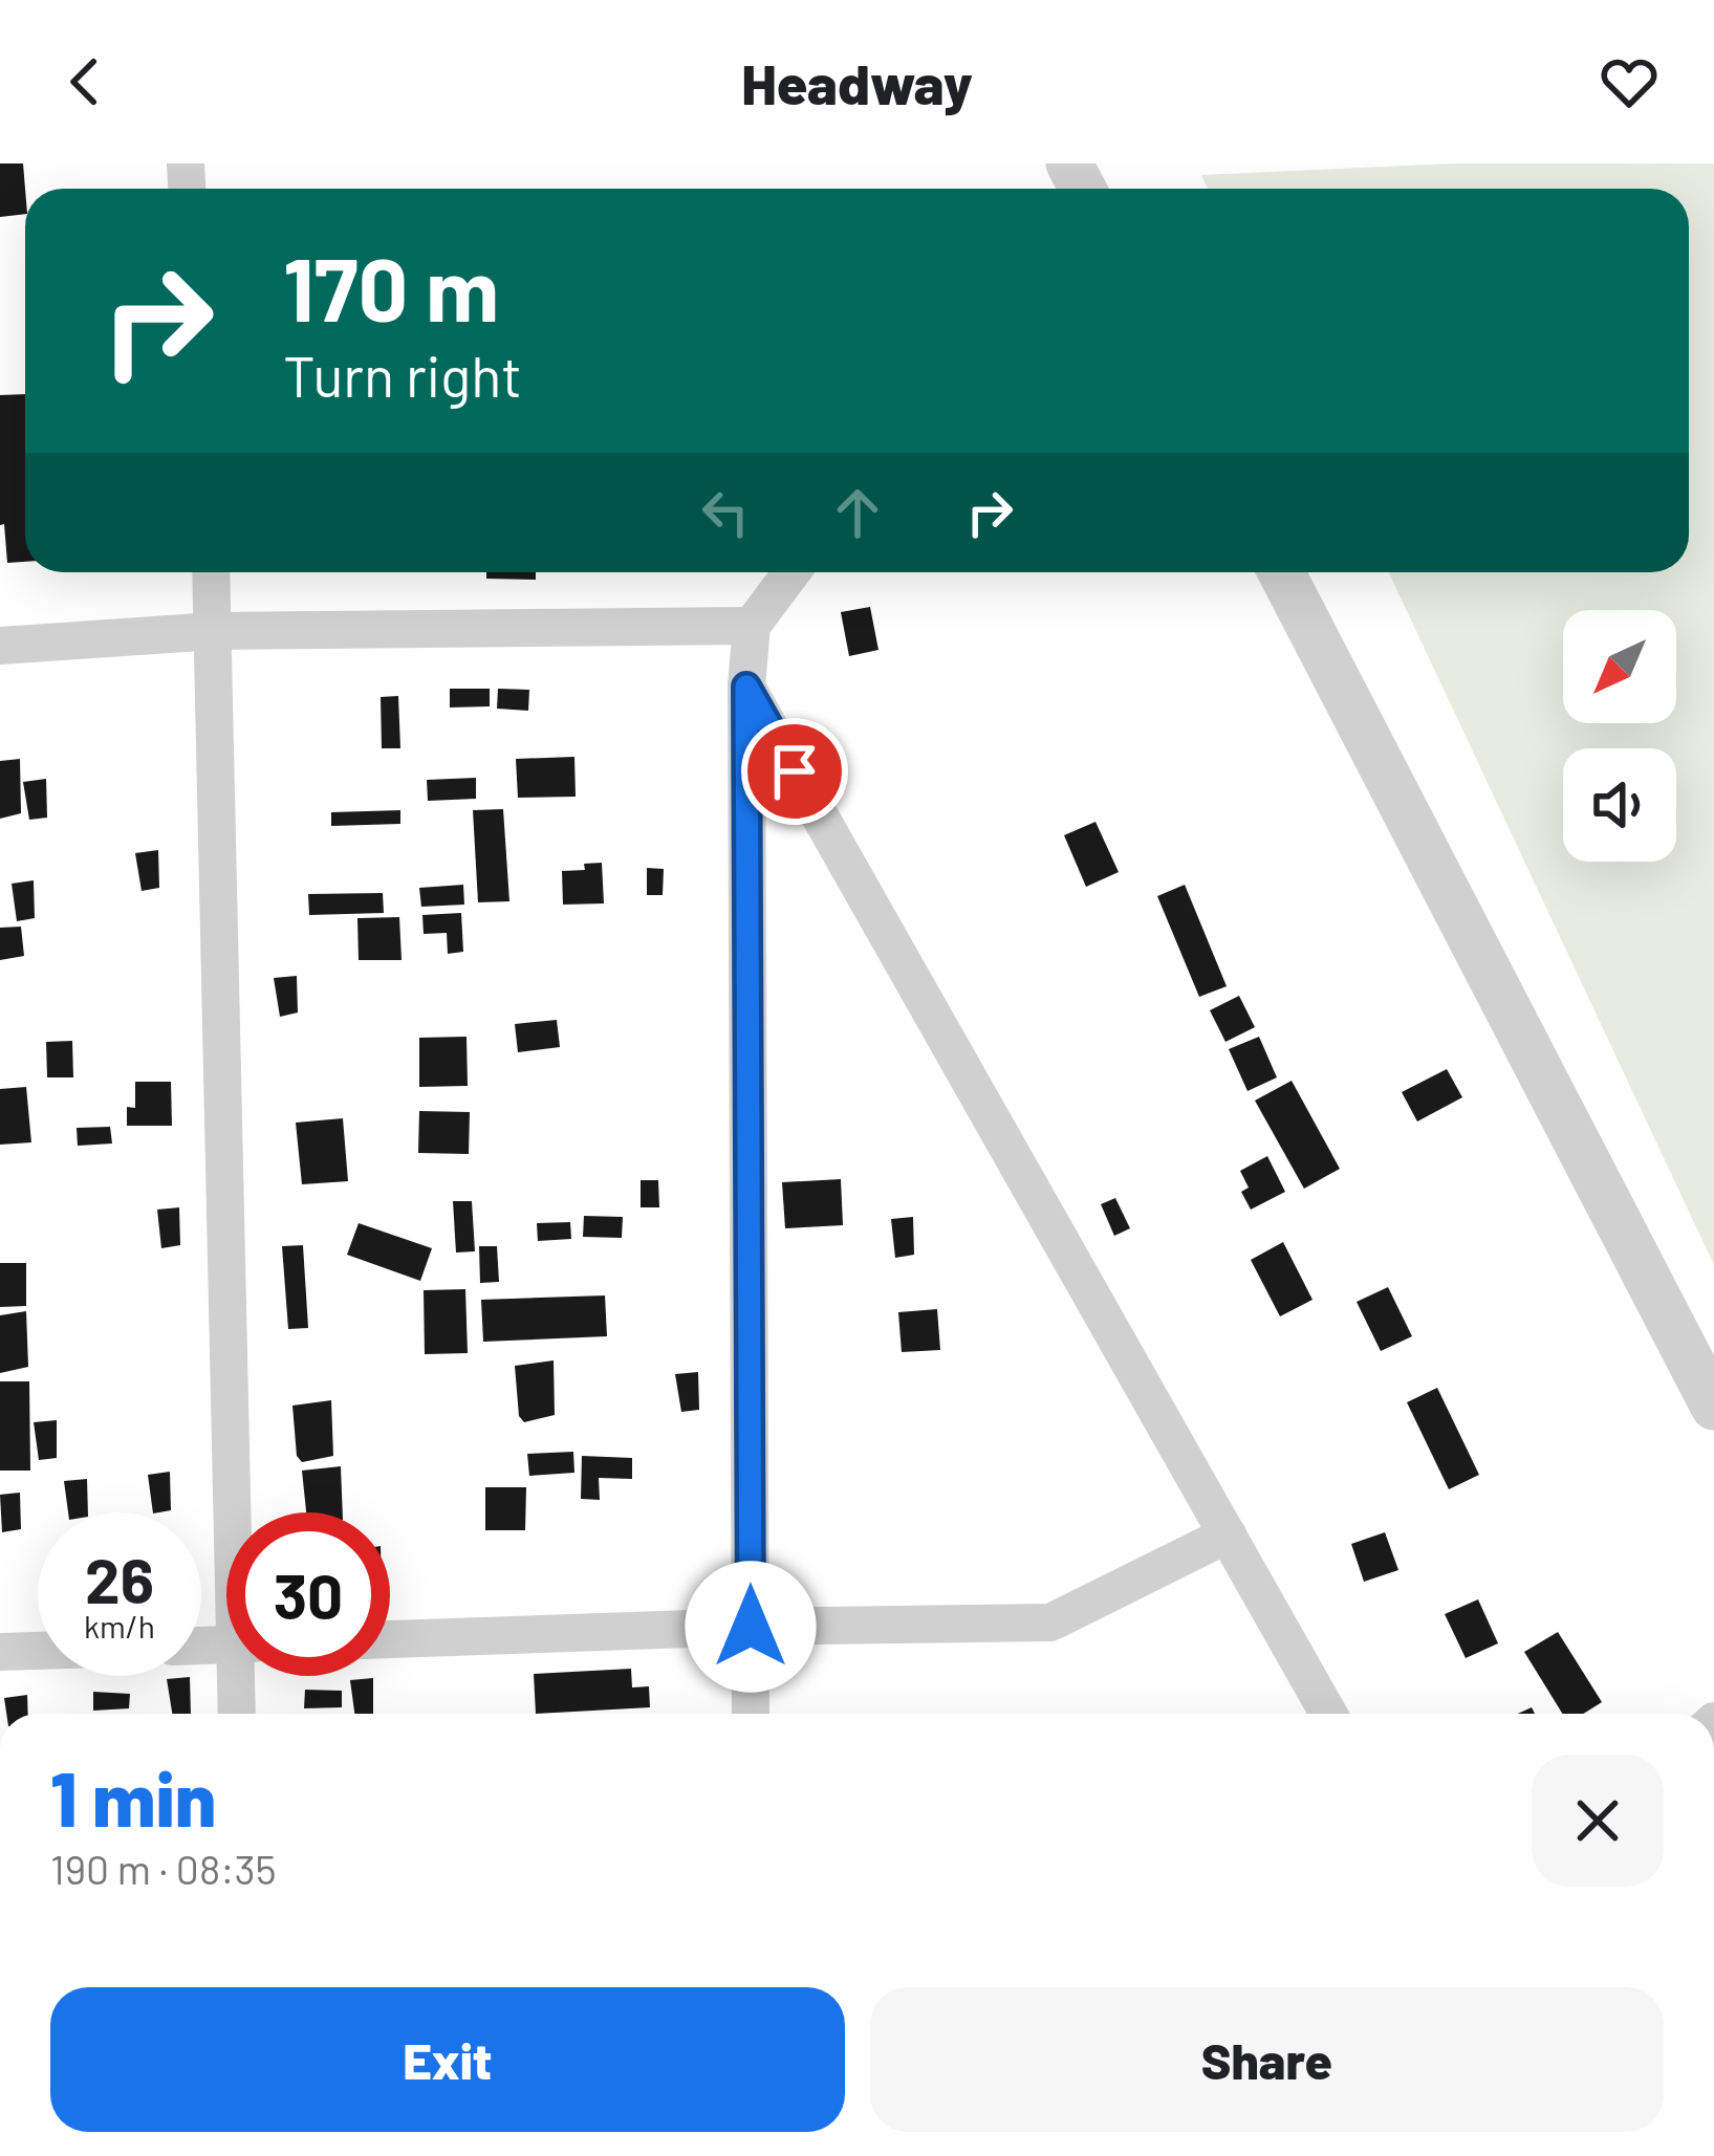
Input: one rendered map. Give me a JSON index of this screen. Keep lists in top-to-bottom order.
{
  "north": "bottom left",
  "page": {
    "header": "Headway",
    "turn": ["170 m", "Turn right"],
    "speed": "26 km/h",
    "limit": "30",
    "heading": ["1 min", "190 m · 08:35"],
    "buttons": ["Exit", "Share"]
  }
}
